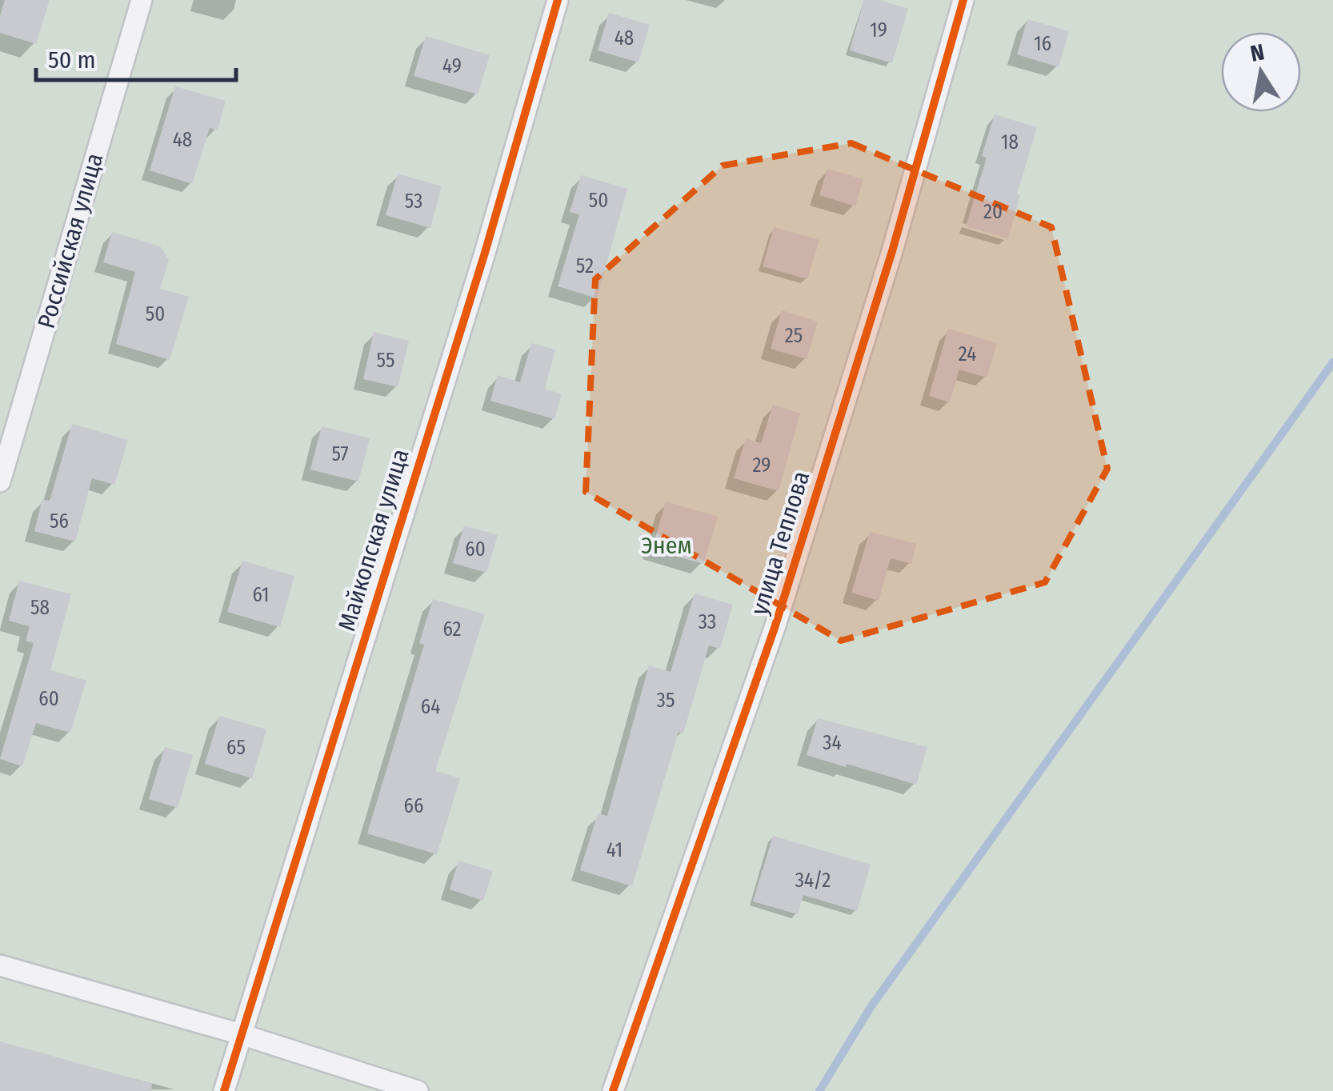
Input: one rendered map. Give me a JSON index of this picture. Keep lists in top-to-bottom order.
{
  "streets": {
    "street": ["Российская улица", "Майкопская улица", "улица Теплова"]
  },
  "parks": ["Энем"],
  "house_numbers": [
    "19",
    "48",
    "16",
    "49",
    "48",
    "18",
    "50",
    "53",
    "20",
    "52",
    "50",
    "25",
    "24",
    "55",
    "57",
    "29",
    "56",
    "60",
    "61",
    "58",
    "33",
    "62",
    "60",
    "35",
    "64",
    "34",
    "65",
    "66",
    "41",
    "34/2"
  ],
  "scale_bar": "50 m",
  "north": "top"
}
